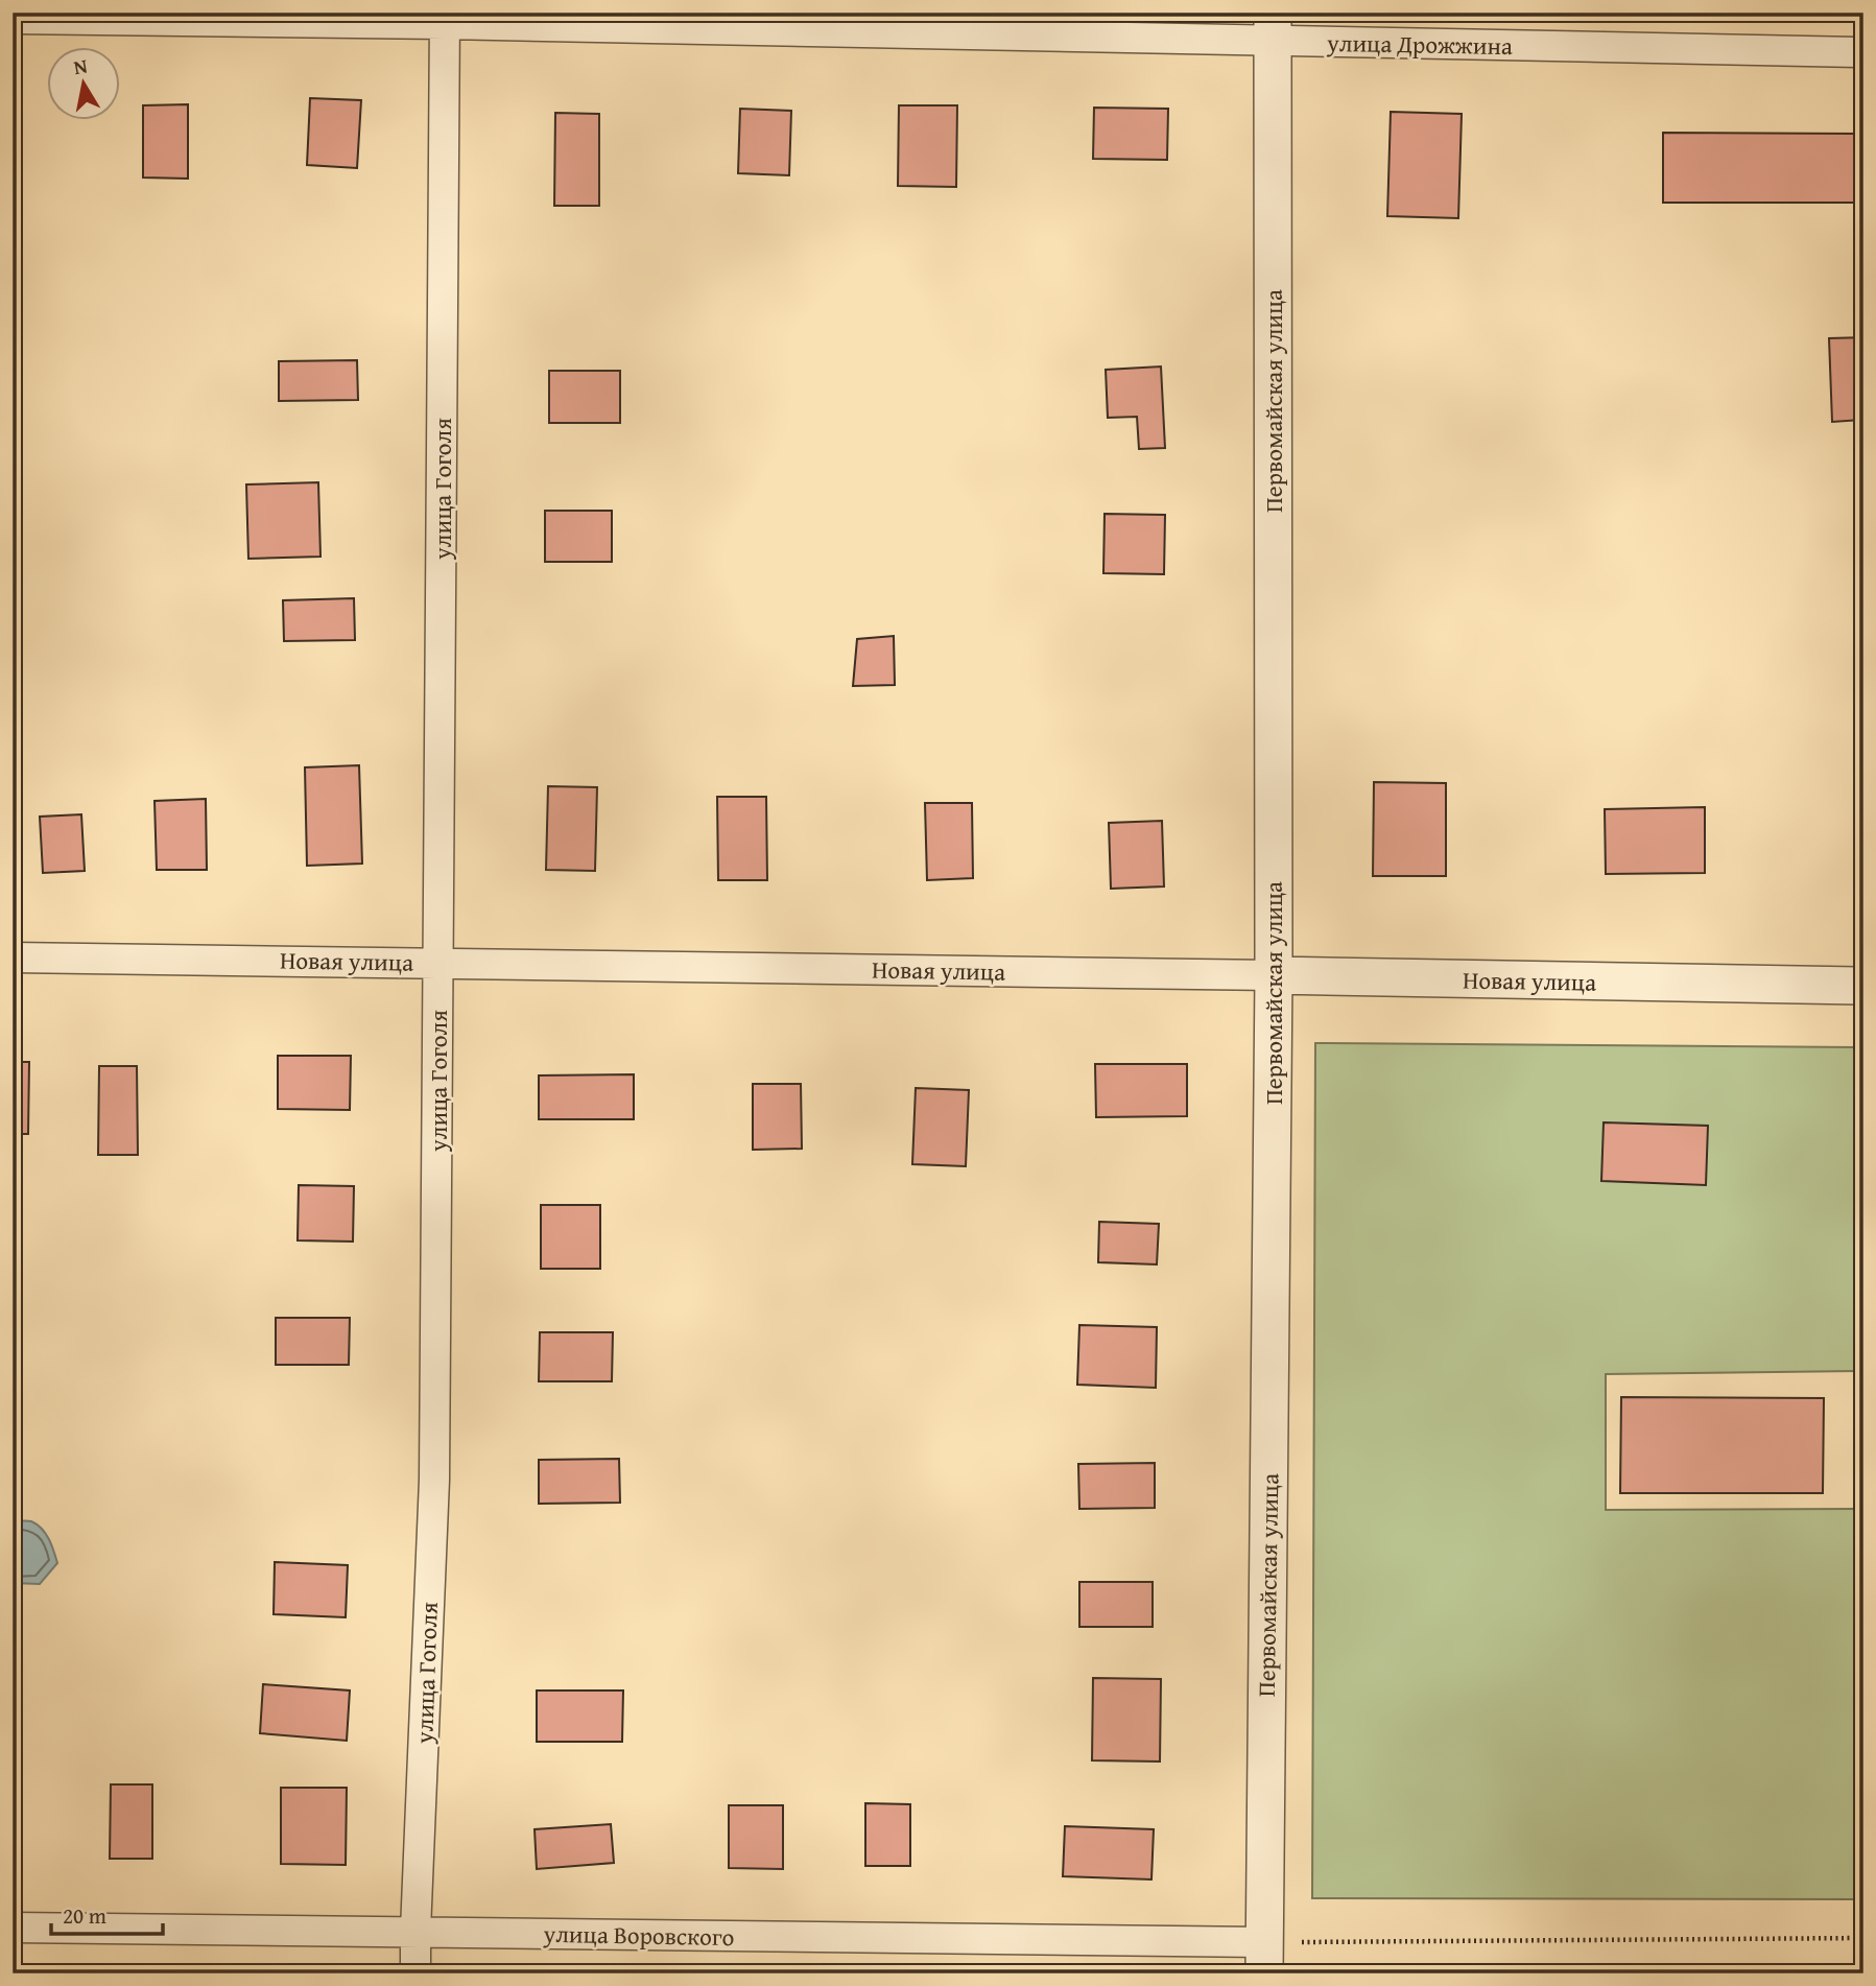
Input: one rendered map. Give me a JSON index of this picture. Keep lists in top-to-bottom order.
{
  "streets": {
    "street": [
      "улица Дрожжина",
      "Первомайская улица",
      "улица Гоголя",
      "Новая улица",
      "улица Воровского"
    ]
  },
  "crossings": [
    ["улица Дрожжина", "Первомайская улица"],
    ["улица Дрожжина", "улица Гоголя"],
    ["Первомайская улица", "Новая улица"],
    ["Первомайская улица", "улица Воровского"],
    ["улица Гоголя", "Новая улица"],
    ["улица Гоголя", "улица Воровского"]
  ],
  "scale_bar": "20 m",
  "north": "top"
}
